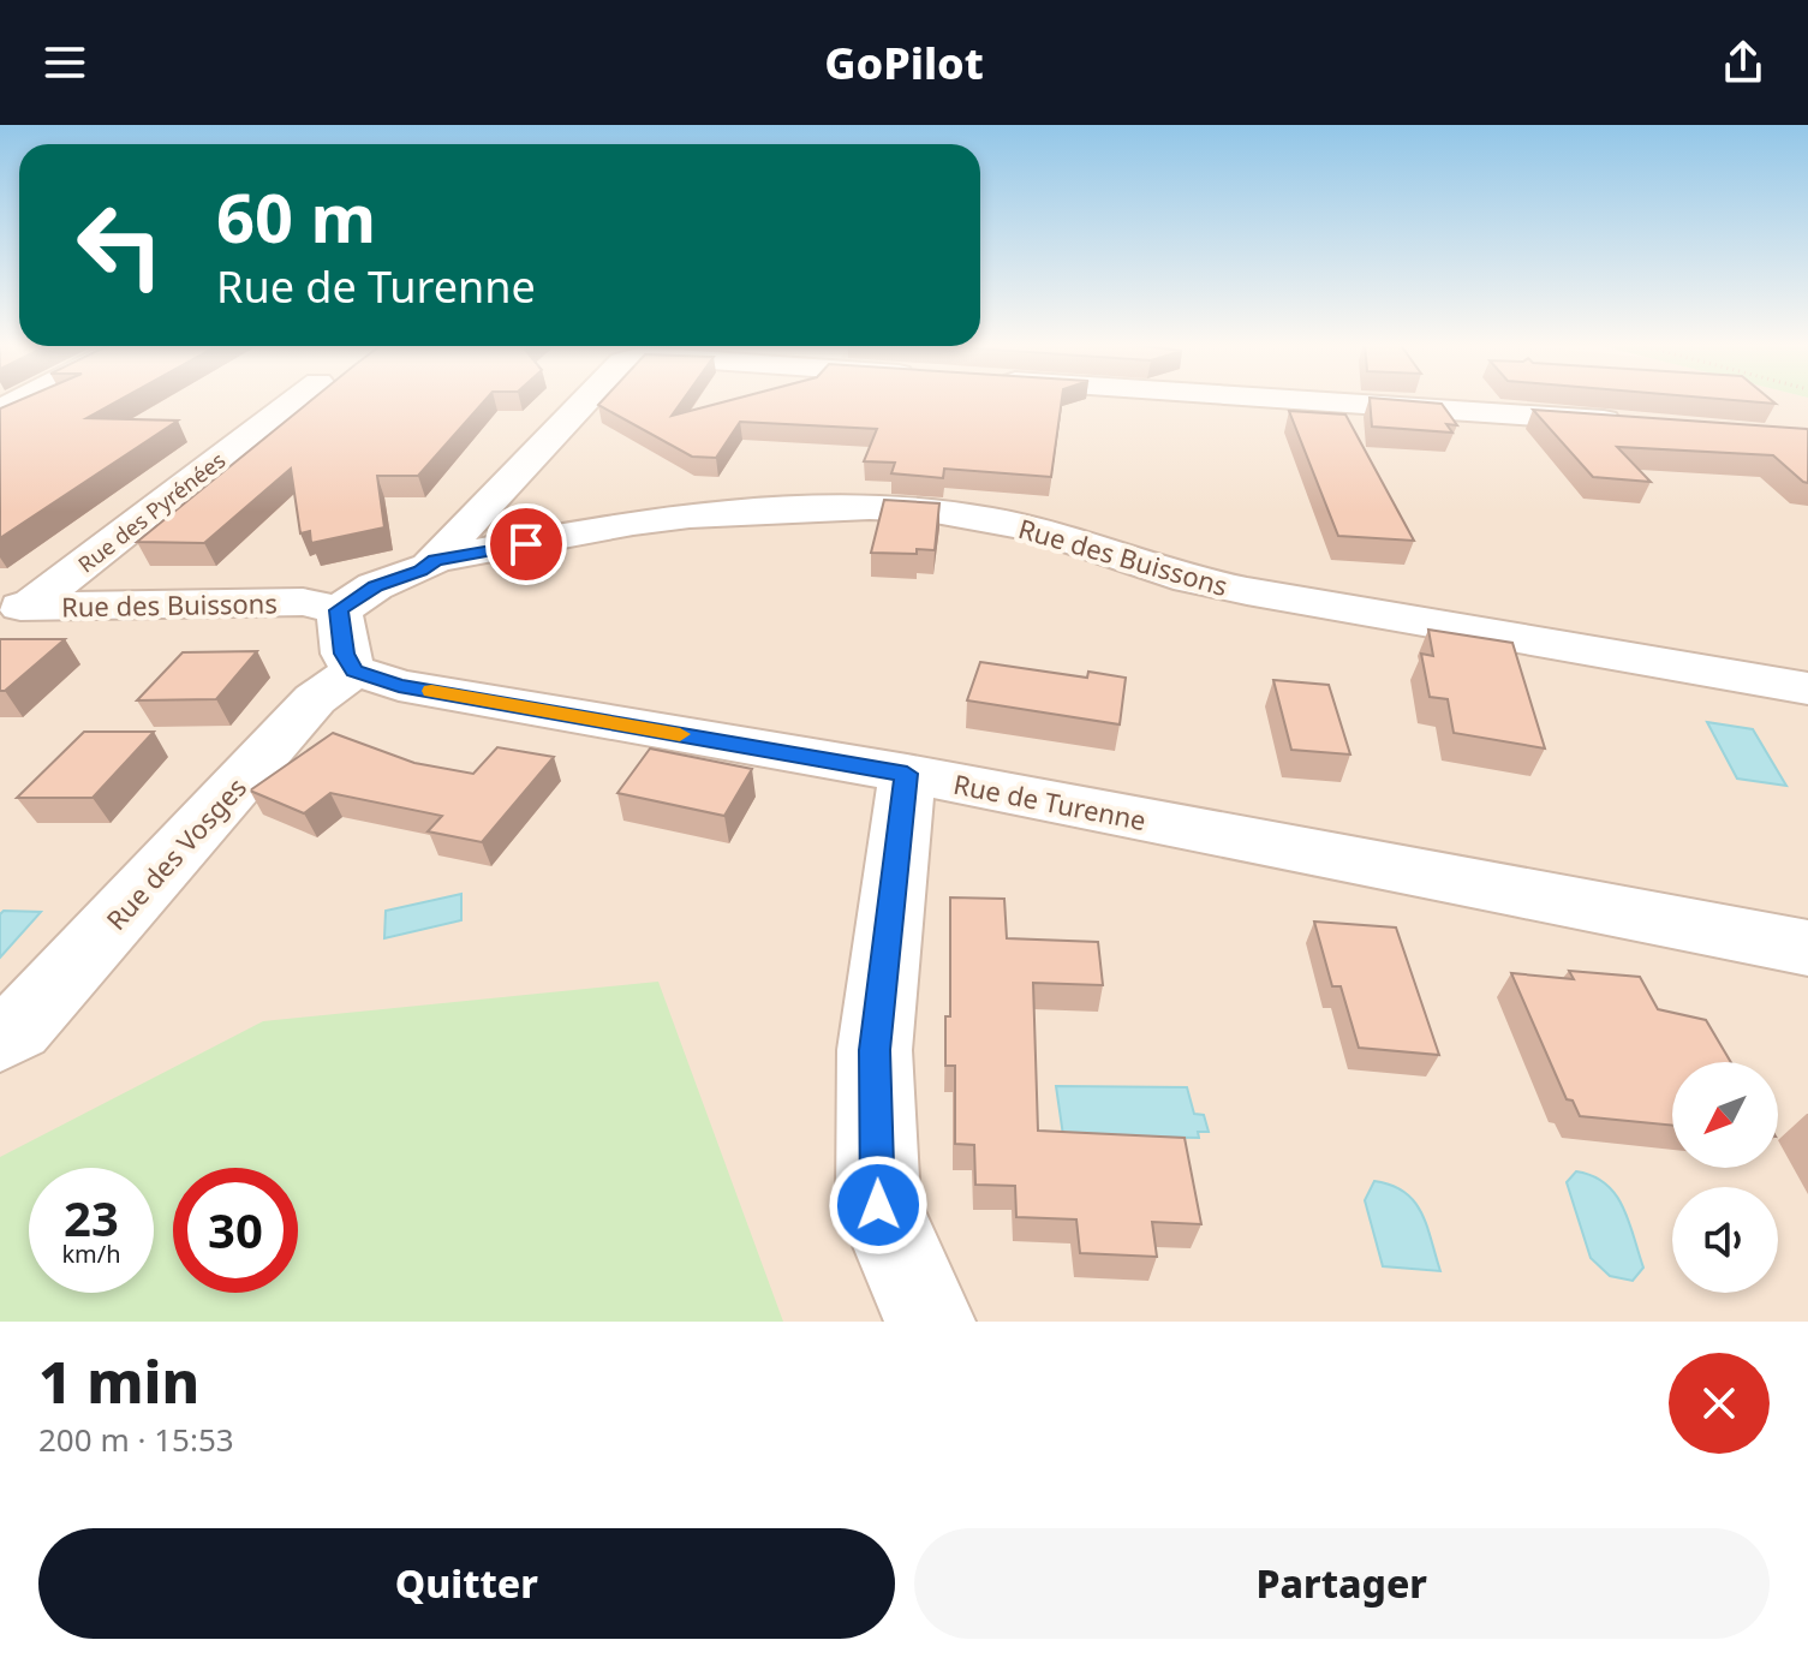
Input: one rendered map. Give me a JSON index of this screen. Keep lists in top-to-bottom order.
{
  "streets": {
    "street": [
      "Rue des Pyrénées",
      "Rue des Buissons",
      "Rue de Turenne",
      "Rue des Vosges"
    ]
  },
  "crossings": [
    ["Rue des Pyrénées", "Rue des Buissons"],
    ["Rue de Turenne", "Rue des Vosges"]
  ],
  "north": "bottom left",
  "page": {
    "header": "GoPilot",
    "turn": ["60 m", "Rue de Turenne"],
    "speed": "23 km/h",
    "limit": "30",
    "heading": ["1 min", "200 m · 15:53"],
    "buttons": ["Quitter", "Partager"]
  }
}
